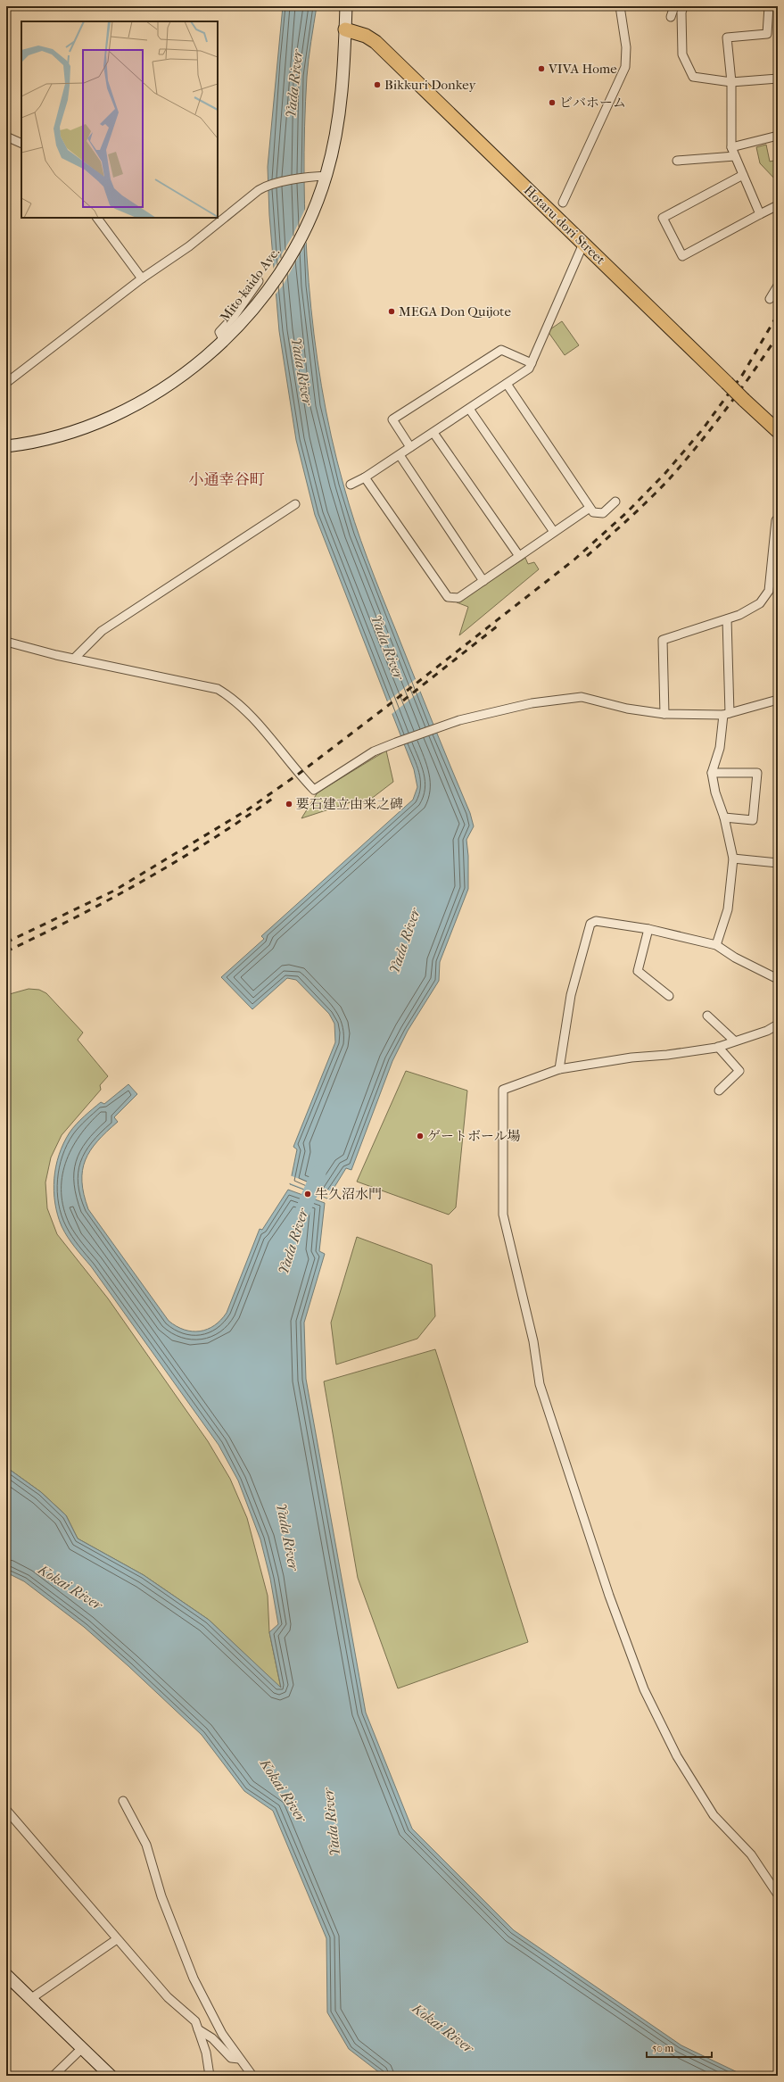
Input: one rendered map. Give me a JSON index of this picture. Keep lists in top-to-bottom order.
{
  "streets": {
    "main road": ["Hotaru-dori Street", "Mito-kaido Ave."]
  },
  "crossings": [
    ["Hotaru-dori Street", "Mito-kaido Ave."]
  ],
  "districts": ["小通幸谷町"],
  "water": ["Yada River", "Kokai River"],
  "places": [
    "VIVA Home",
    "Bikkuri Donkey",
    "ビバホーム",
    "MEGA Don Quijote",
    "要石建立由来之碑",
    "ゲートボール場",
    "牛久沼水門"
  ],
  "scale_bar": "50 m"
}
